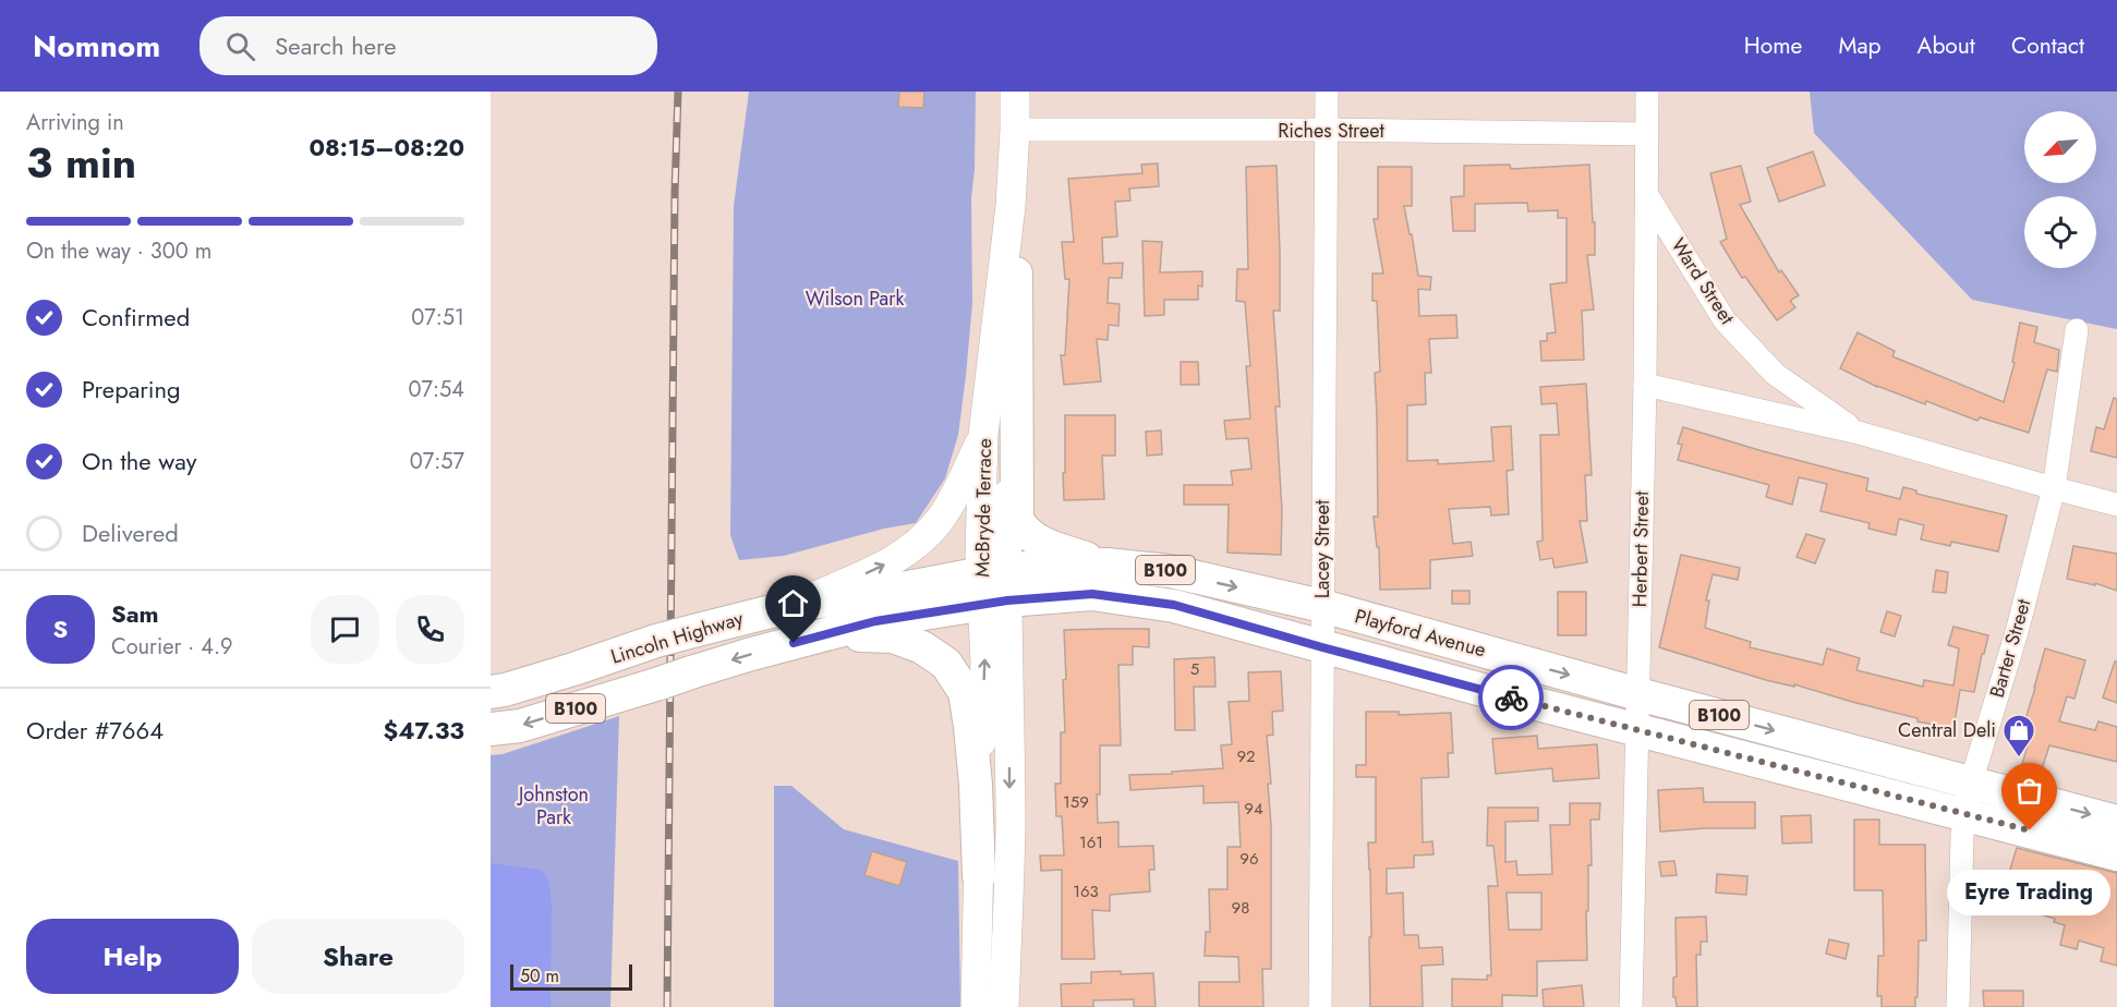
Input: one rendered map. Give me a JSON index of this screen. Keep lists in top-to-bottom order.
{
  "streets": {
    "highway": ["B100", "Playford Avenue", "Lincoln Highway"],
    "main road": ["McBryde Terrace"],
    "street": [
      "Riches Street",
      "Ward Street",
      "Lacey Street",
      "Herbert Street",
      "Barter Street"
    ]
  },
  "crossings": [
    ["Riches Street", "McBryde Terrace"],
    ["Riches Street", "Lacey Street"],
    ["Riches Street", "Herbert Street"],
    ["Ward Street", "Herbert Street"],
    ["Ward Street", "Barter Street"],
    ["McBryde Terrace", "Playford Avenue"],
    ["McBryde Terrace", "Lincoln Highway"],
    ["Lacey Street", "Playford Avenue"],
    ["Herbert Street", "Playford Avenue"],
    ["Playford Avenue", "Lincoln Highway"],
    ["Playford Avenue", "Barter Street"]
  ],
  "parks": ["Wilson Park", "Johnston Park"],
  "places": {
    "shop": ["Central Deli"],
    "other": ["Eyre Trading"]
  },
  "house_numbers": [
    "5",
    "92",
    "159",
    "94",
    "161",
    "96",
    "163",
    "98"
  ],
  "scale_bar": "50 m",
  "north": "bottom left",
  "page": {
    "header": "Nomnom",
    "search": "Search here",
    "nav": [
      "Home",
      "Map",
      "About",
      "Contact"
    ],
    "heading": ["3 min", "Arriving in", "08:15–08:20"],
    "panel": [
      "Sam",
      "Courier · 4.9",
      "Order #7664",
      "$47.33"
    ],
    "bar": "On the way · 300 m",
    "list": [
      ["Confirmed", "07:51"],
      ["Preparing", "07:54"],
      ["On the way", "07:57"],
      "Delivered"
    ],
    "round": "S",
    "bubble": "Eyre Trading",
    "buttons": ["Help", "Share"],
    "scale": "50 m"
  }
}
